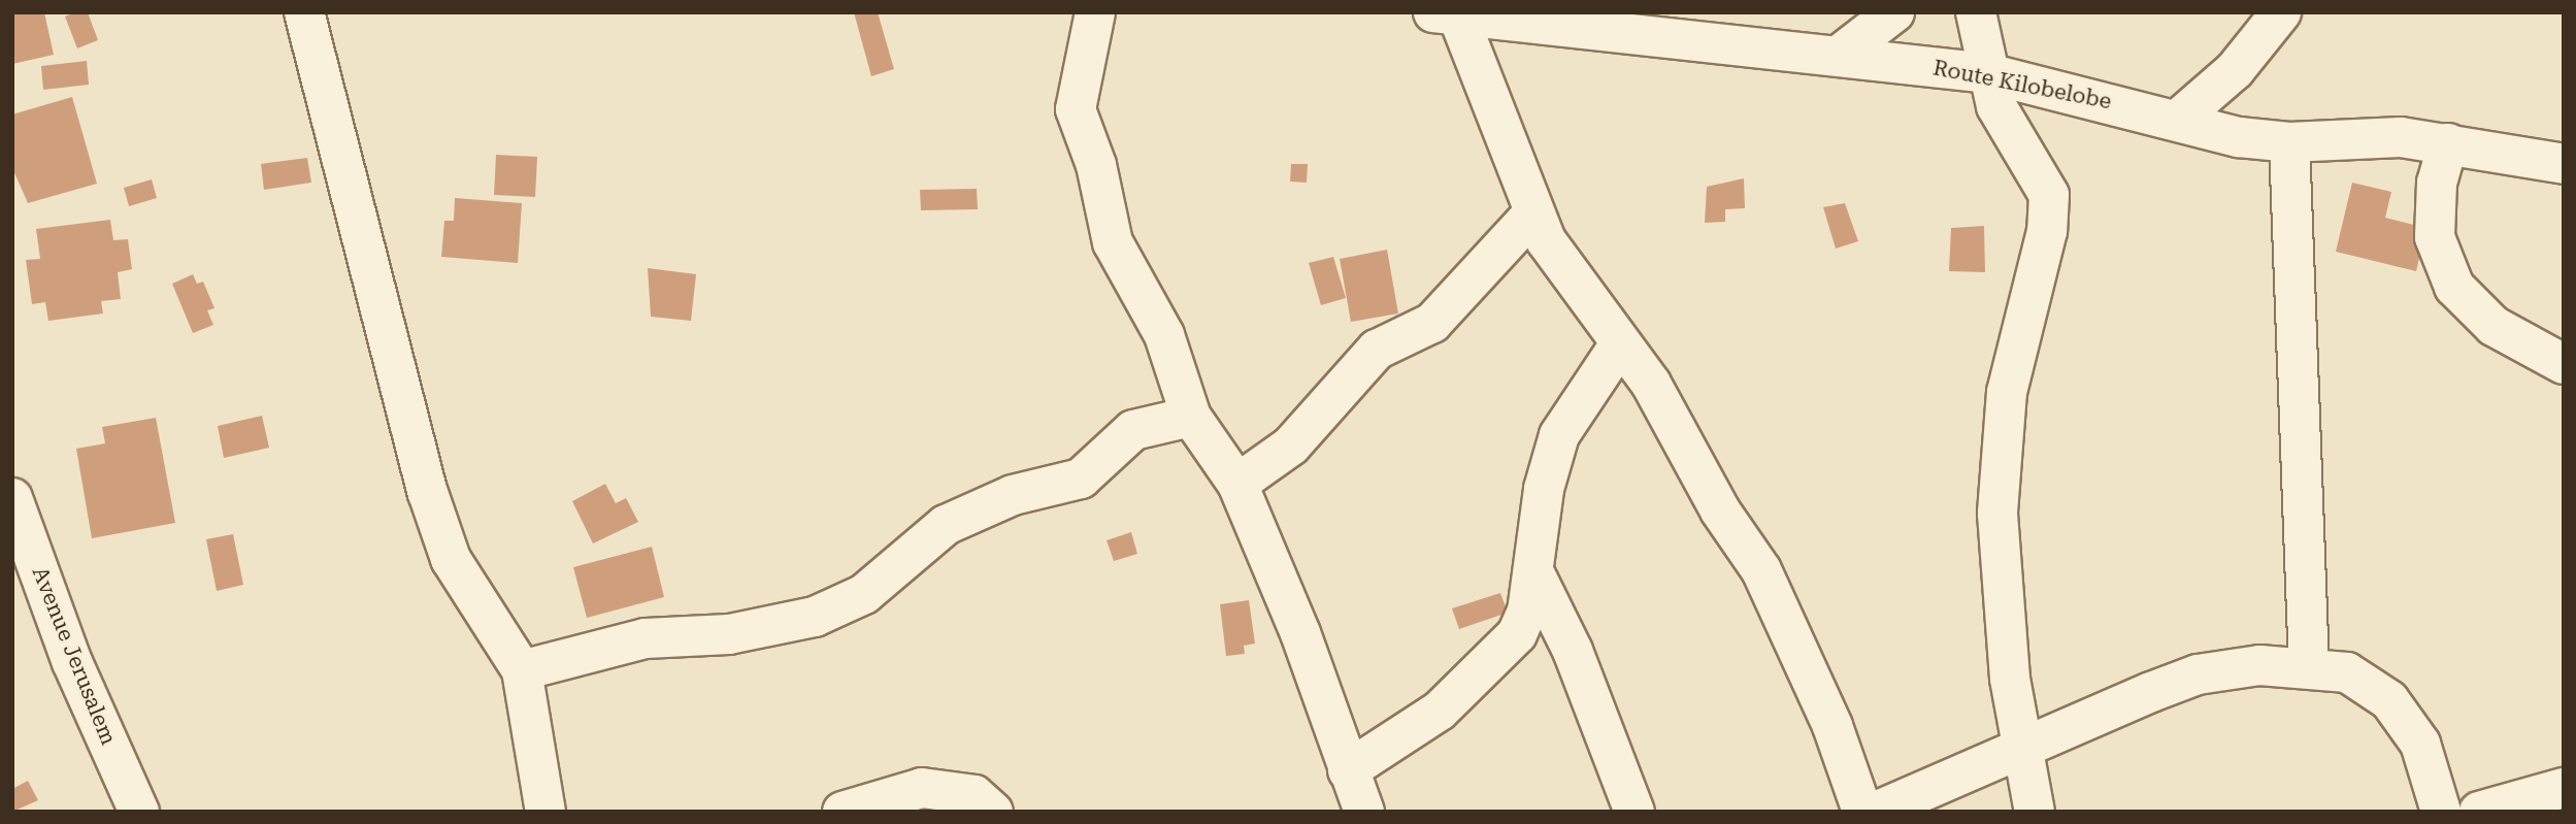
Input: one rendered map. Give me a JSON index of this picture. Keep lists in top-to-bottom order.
{
  "streets": {
    "street": ["Route Kilobelobe", "Avenue Jerusalem"]
  }
}
